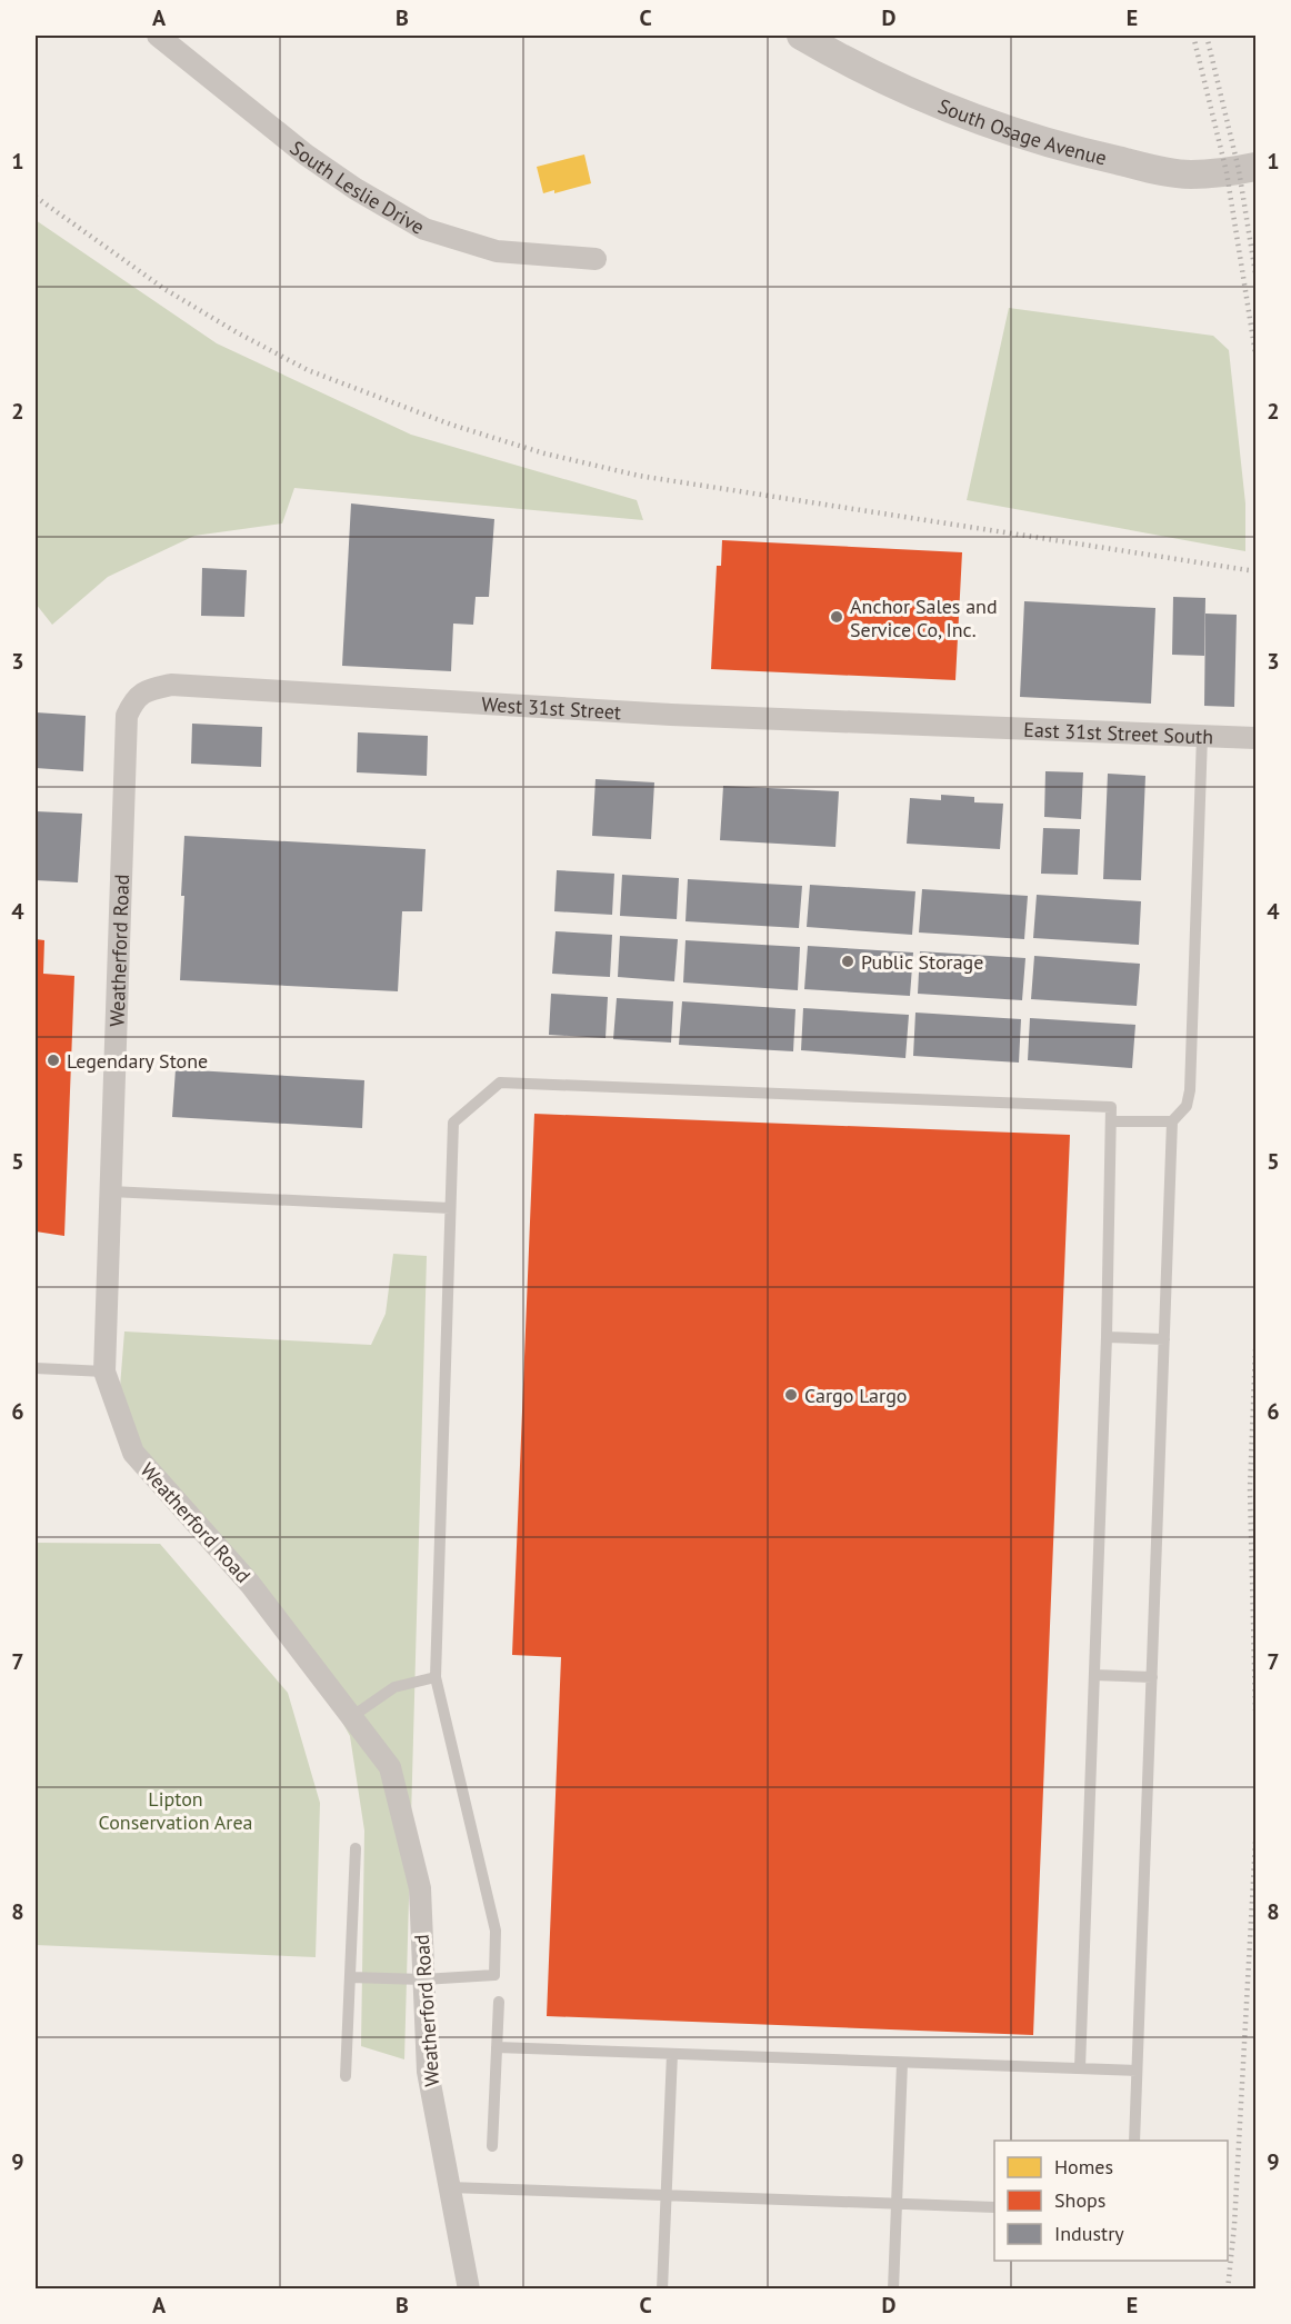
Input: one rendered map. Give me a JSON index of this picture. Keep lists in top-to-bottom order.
{
  "streets": {
    "street": [
      "South Osage Avenue",
      "South Leslie Drive",
      "West 31st Street",
      "East 31st Street South",
      "Weatherford Road"
    ]
  },
  "crossings": [
    ["West 31st Street", "East 31st Street South"],
    ["West 31st Street", "Weatherford Road"]
  ],
  "parks": ["Lipton Conservation Area"],
  "places": [
    "Anchor Sales and Service Co, Inc.",
    "Public Storage",
    "Legendary Stone",
    "Cargo Largo"
  ],
  "legend": ["Homes", "Shops", "Industry"],
  "grid": {
    "columns": [
      "A",
      "B",
      "C",
      "D",
      "E"
    ],
    "rows": [
      "1",
      "2",
      "3",
      "4",
      "5",
      "6",
      "7",
      "8",
      "9"
    ]
  }
}
